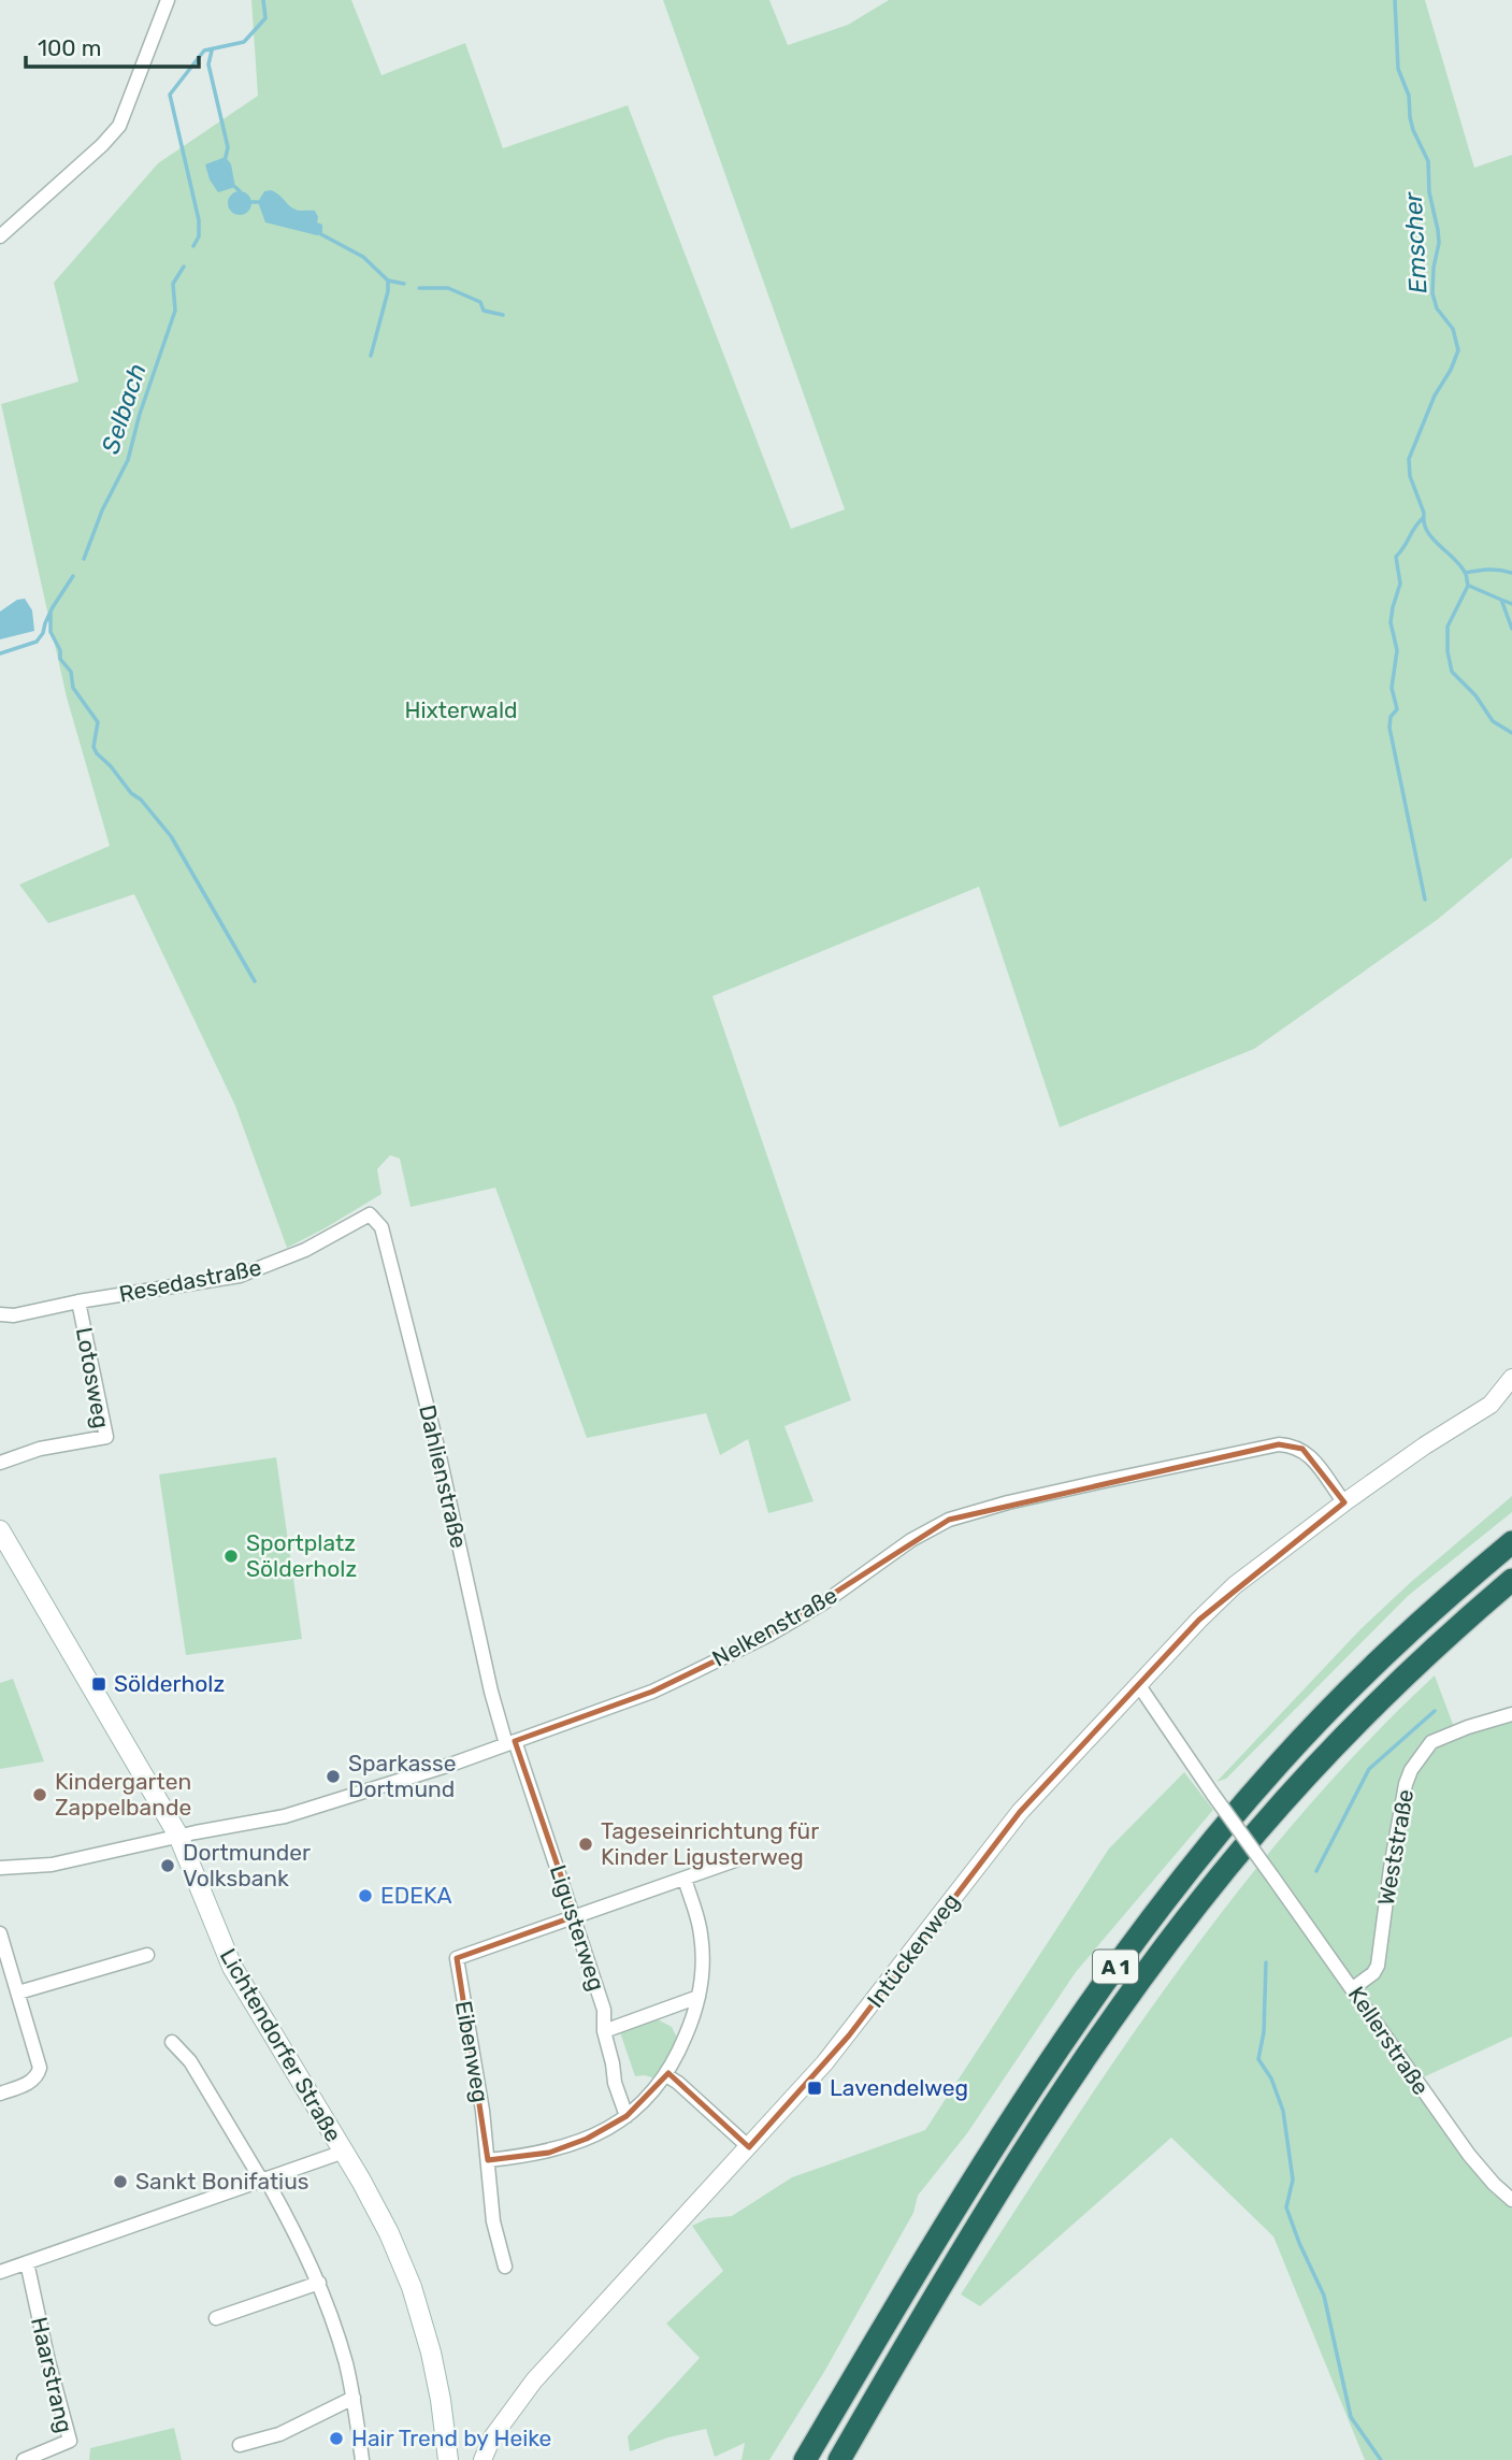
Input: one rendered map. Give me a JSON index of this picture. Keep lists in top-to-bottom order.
{
  "streets": {
    "highway": ["A 1"],
    "main road": ["Lichtendorfer Straße"],
    "street": [
      "Resedastraße",
      "Lotosweg",
      "Dahlienstraße",
      "Nelkenstraße",
      "Weststraße",
      "Ligusterweg",
      "Intückenweg",
      "Kellerstraße",
      "Eibenweg",
      "Haarstrang"
    ]
  },
  "crossings": [
    ["Resedastraße", "Lotosweg"],
    ["Resedastraße", "Dahlienstraße"],
    ["Dahlienstraße", "Nelkenstraße"],
    ["Dahlienstraße", "Ligusterweg"],
    ["Nelkenstraße", "Ligusterweg"],
    ["Nelkenstraße", "Intückenweg"],
    ["Nelkenstraße", "Lichtendorfer Straße"],
    ["Weststraße", "Kellerstraße"],
    ["Ligusterweg", "Eibenweg"],
    ["Intückenweg", "Kellerstraße"]
  ],
  "water": ["Emscher", "Selbach"],
  "parks": ["Hixterwald"],
  "places": {
    "other": [
      "Sportplatz Sölderholz",
      "Sparkasse Dortmund",
      "Kindergarten Zappelbande",
      "Tageseinrichtung für Kinder Ligusterweg",
      "Dortmunder Volksbank",
      "EDEKA",
      "Sankt Bonifatius",
      "Hair Trend by Heike"
    ],
    "transit": ["Sölderholz", "Lavendelweg"]
  },
  "scale_bar": "100 m"
}
